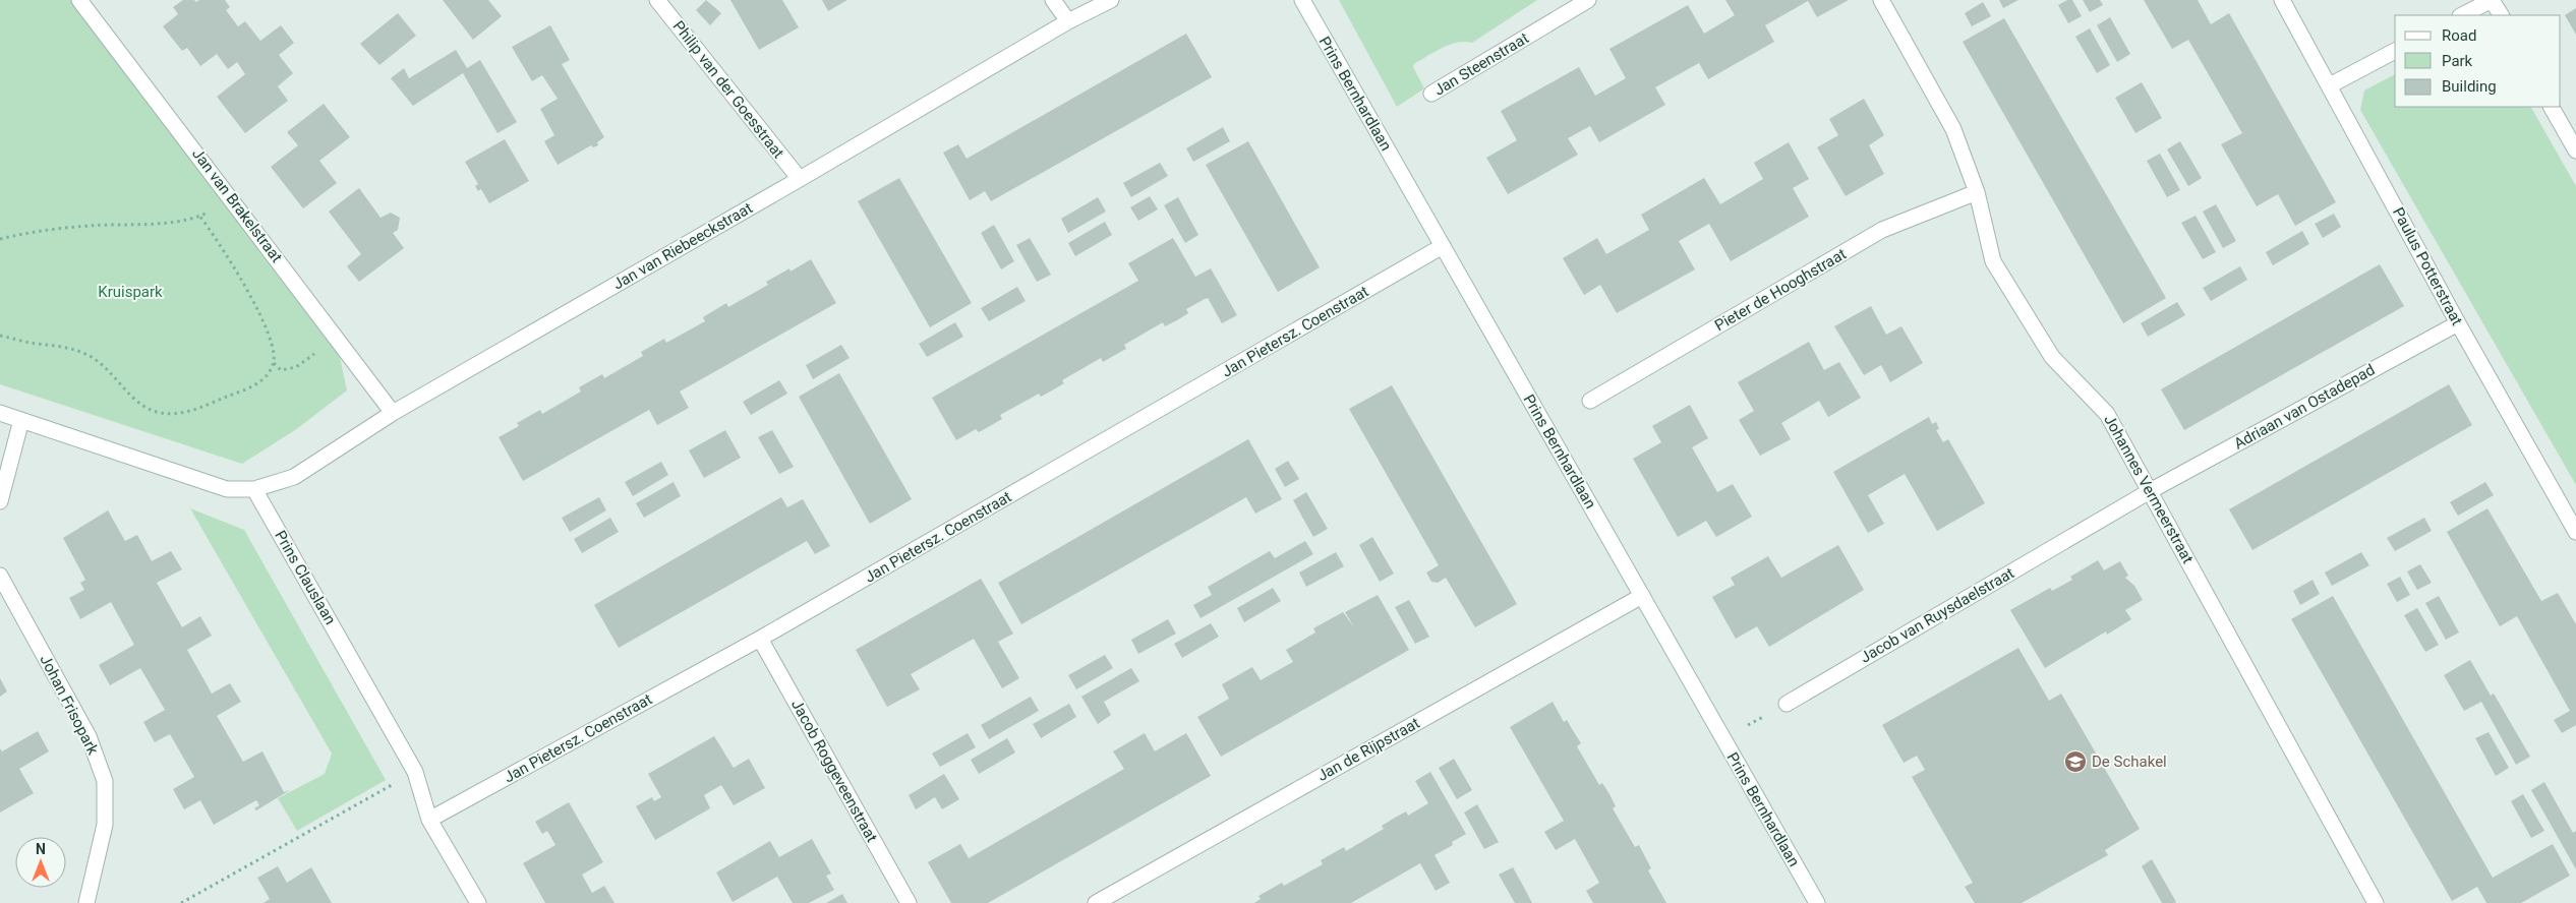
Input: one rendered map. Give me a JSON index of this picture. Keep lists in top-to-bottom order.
{
  "streets": {
    "street": [
      "Jan Steenstraat",
      "Philip van der Goesstraat",
      "Prins Bernhardlaan",
      "Jan van Brakelstraat",
      "Jan van Riebeeckstraat",
      "Paulus Potterstraat",
      "Pieter de Hooghstraat",
      "Jan Pietersz. Coenstraat",
      "Adriaan van Ostadepad",
      "Johannes Vermeerstraat",
      "Prins Clauslaan",
      "Jacob van Ruysdaelstraat",
      "Johan Frisopark",
      "Jan de Rijpstraat",
      "Jacob Roggeveenstraat"
    ]
  },
  "crossings": [
    ["Philip van der Goesstraat", "Jan van Riebeeckstraat"],
    ["Prins Bernhardlaan", "Jan Pietersz. Coenstraat"],
    ["Prins Bernhardlaan", "Jan de Rijpstraat"],
    ["Jan van Brakelstraat", "Jan van Riebeeckstraat"],
    ["Jan van Riebeeckstraat", "Prins Clauslaan"],
    ["Paulus Potterstraat", "Adriaan van Ostadepad"],
    ["Pieter de Hooghstraat", "Johannes Vermeerstraat"],
    ["Jan Pietersz. Coenstraat", "Prins Clauslaan"],
    ["Jan Pietersz. Coenstraat", "Jacob Roggeveenstraat"],
    ["Adriaan van Ostadepad", "Johannes Vermeerstraat"],
    ["Adriaan van Ostadepad", "Jacob van Ruysdaelstraat"],
    ["Johannes Vermeerstraat", "Jacob van Ruysdaelstraat"]
  ],
  "parks": ["Kruispark"],
  "places": {
    "school or university": ["De Schakel"]
  },
  "legend": ["Road", "Park", "Building"],
  "north": "top"
}
